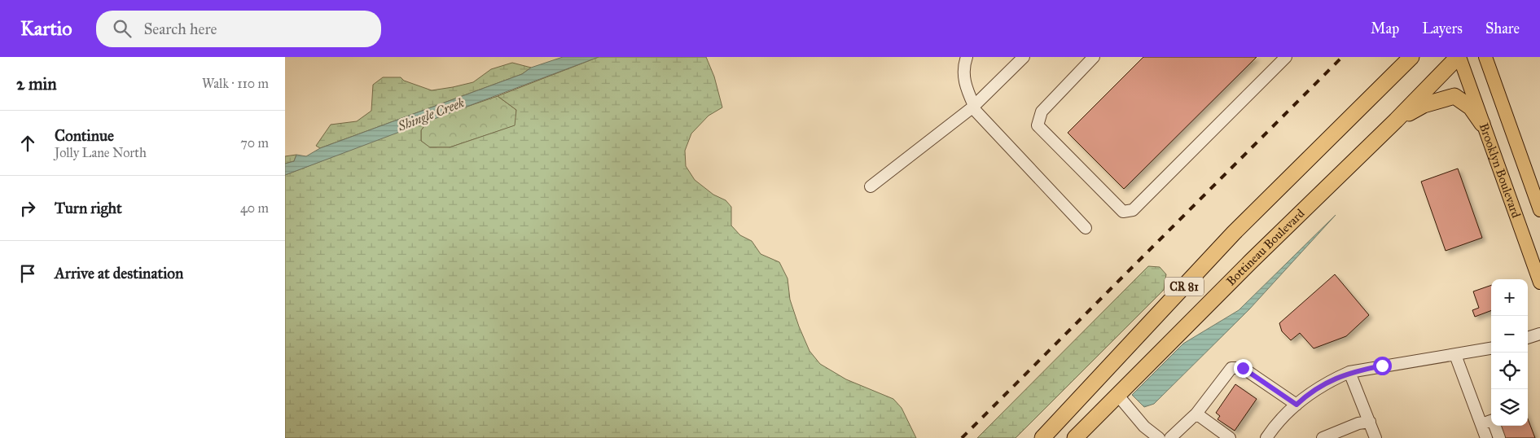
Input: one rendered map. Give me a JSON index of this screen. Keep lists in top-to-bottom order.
{
  "streets": {
    "highway": ["Bottineau Boulevard", "CR 81"],
    "main road": ["Brooklyn Boulevard"]
  },
  "crossings": [
    ["Brooklyn Boulevard", "Bottineau Boulevard"]
  ],
  "water": ["Shingle Creek"],
  "page": {
    "header": "Kartio",
    "search": "Search here",
    "nav": ["Map", "Layers", "Share"],
    "heading": ["2 min", "Walk · 110 m"],
    "list": [
      ["Continue", "Jolly Lane North", "70 m"],
      ["Turn right", "40 m"],
      "Arrive at destination"
    ],
    "map_buttons": ["+", "−"]
  }
}
